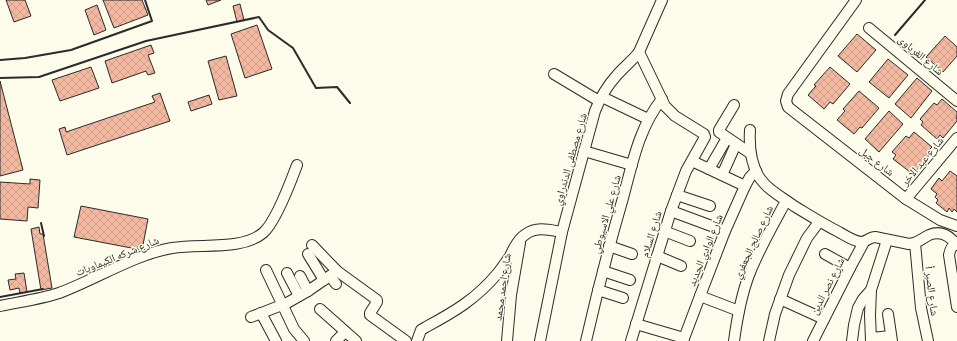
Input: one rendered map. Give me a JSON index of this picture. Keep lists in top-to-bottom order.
{
  "streets": {
    "street": [
      "شارع الغرباوى",
      "شارع مصطفى الدندراوي",
      "شارع جبل",
      "شارع عبد الاخر",
      "شارع علي الاسيوطي",
      "شارع السلام",
      "شارع صالح الجعفري",
      "شارع الوادي الجديد",
      "شارع شركه الكيماويات",
      "شارع نصر الدين",
      "شارع احمد محمد",
      "شارع الصبر أ"
    ]
  },
  "crossings": [
    ["شارع جبل", "شارع عبد الاخر"],
    ["شارع علي الاسيوطي", "شارع السلام"]
  ]
}
